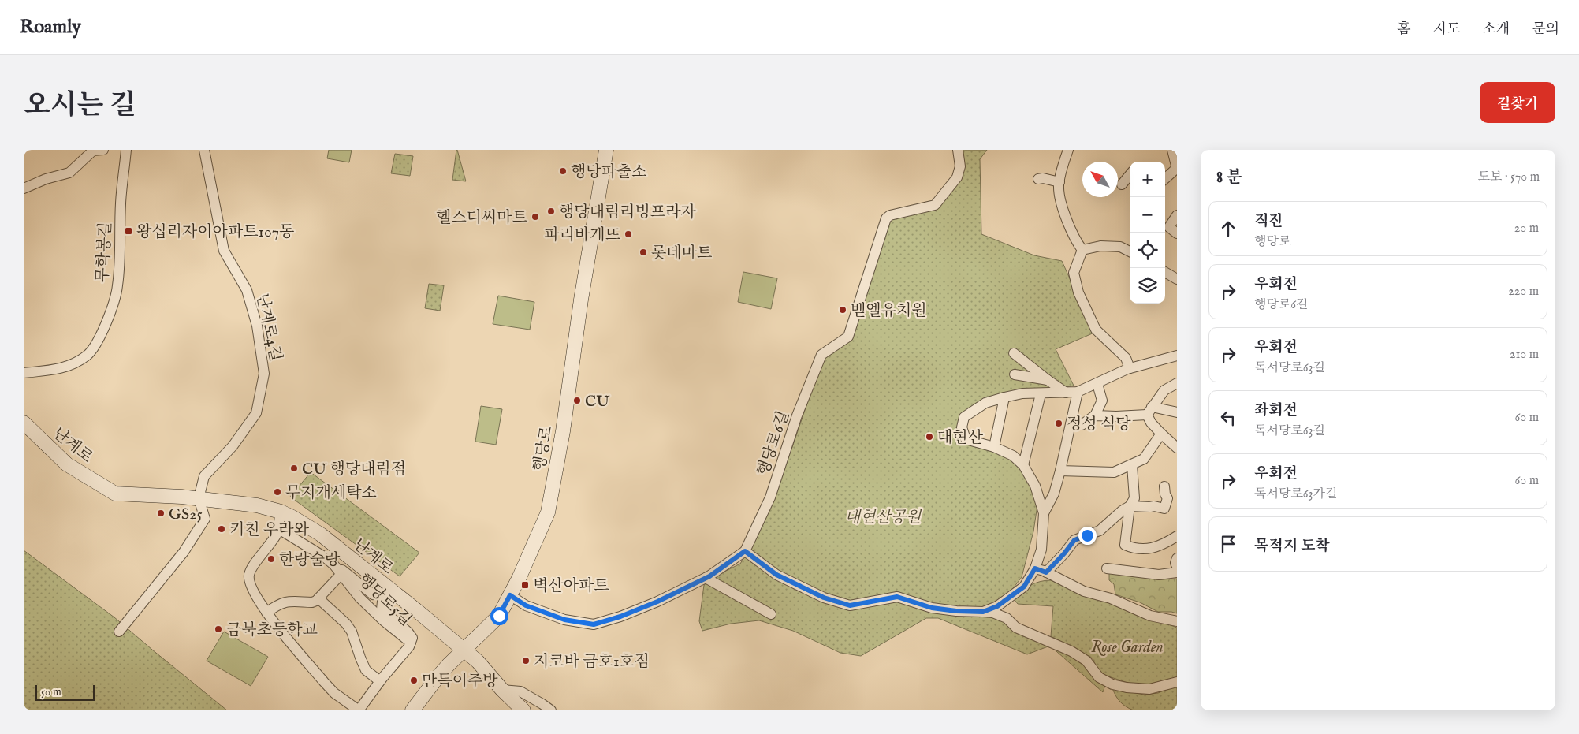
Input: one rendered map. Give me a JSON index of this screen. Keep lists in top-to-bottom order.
{
  "streets": {
    "main road": ["난계로", "행당로"],
    "street": [
      "무학봉길",
      "난계로4길",
      "행당로6길",
      "행당로5길"
    ]
  },
  "crossings": [
    ["난계로4길", "난계로"],
    ["난계로", "행당로"]
  ],
  "parks": ["대현산공원", "Rose Garden"],
  "places": {
    "other": [
      "행당파출소",
      "행당대림리빙프라자",
      "헬스디씨마트",
      "파리바게뜨",
      "롯데마트",
      "벧엘유치원",
      "CU",
      "정성 식당",
      "대현산",
      "CU 행당대림점",
      "무지개세탁소",
      "GS25",
      "키친 우라와",
      "한랑술랑",
      "금북초등학교",
      "지코바 금호1호점",
      "만득이주방"
    ],
    "transit": ["왕십리자이아파트107동", "벽산아파트"]
  },
  "scale_bar": "50 m",
  "north": "top left",
  "page": {
    "header": "Roamly",
    "nav": [
      "홈",
      "지도",
      "소개",
      "문의"
    ],
    "title": "오시는 길",
    "buttons": "길찾기",
    "heading": ["8 분", "도보 · 570 m"],
    "map_buttons": ["+", "−"],
    "list": [
      ["직진", "행당로", "20 m"],
      ["우회전", "행당로6길", "220 m"],
      ["우회전", "독서당로63길", "210 m"],
      ["좌회전", "독서당로63길", "60 m"],
      ["우회전", "독서당로63가길", "60 m"],
      "목적지 도착"
    ],
    "scale": "50 m"
  }
}
